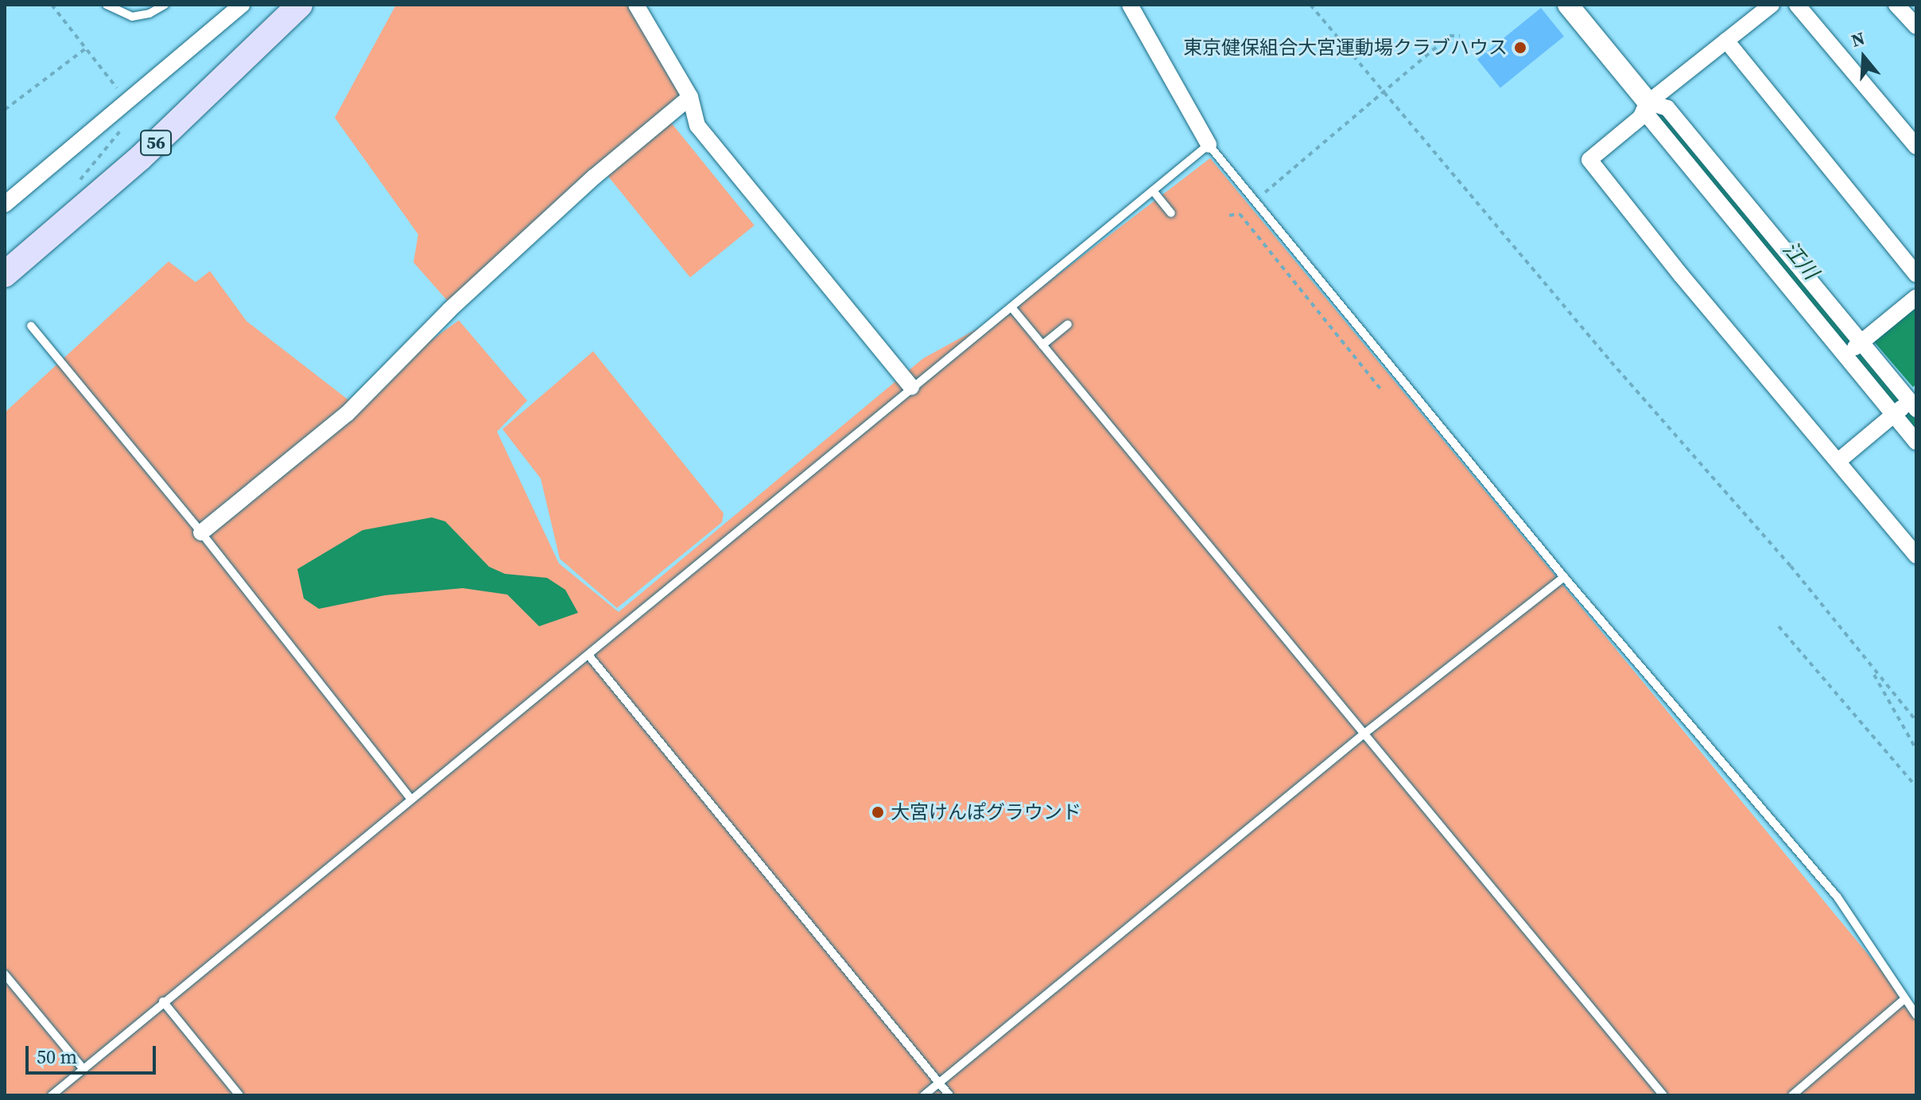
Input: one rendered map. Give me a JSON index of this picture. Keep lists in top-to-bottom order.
{
  "streets": {
    "main road": ["56"]
  },
  "water": ["江川"],
  "places": ["東京健保組合大宮運動場クラブハウス", "大宮けんぽグラウンド"],
  "scale_bar": "50 m",
  "north": "top"
}
